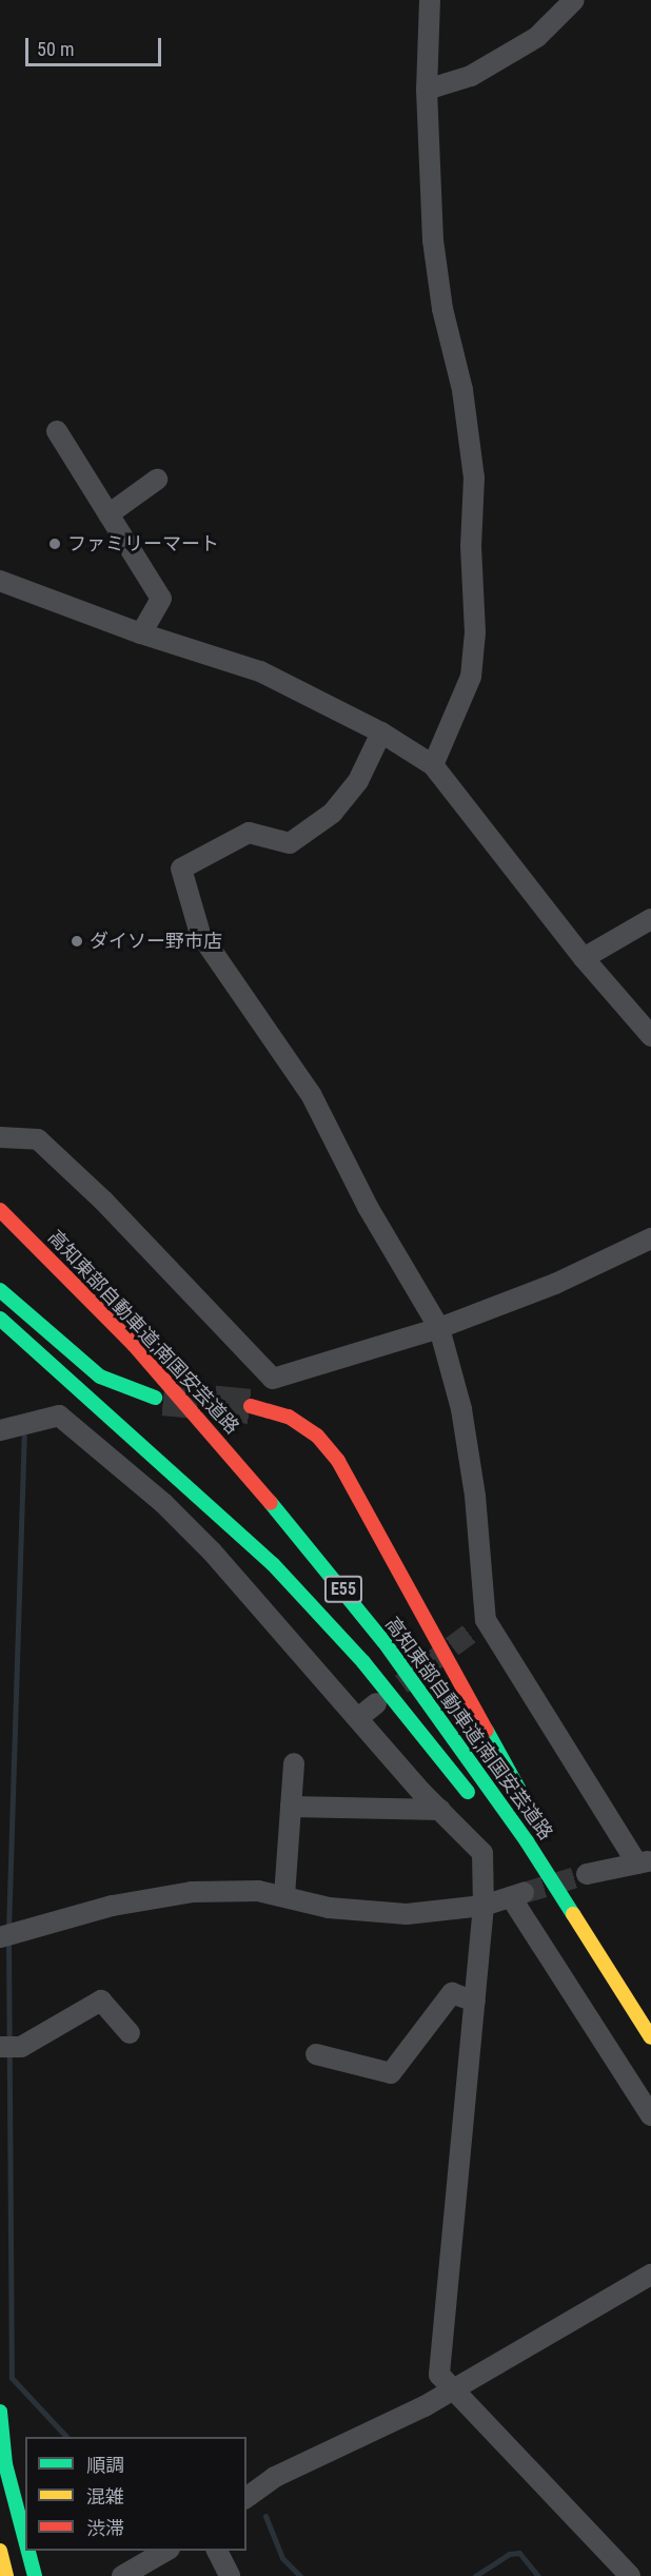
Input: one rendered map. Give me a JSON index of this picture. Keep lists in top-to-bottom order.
{
  "streets": {
    "highway": ["高知東部自動車道;南国安芸道路", "E55"]
  },
  "places": ["ファミリーマート", "ダイソー野市店"],
  "legend": ["順調", "混雑", "渋滞"],
  "scale_bar": "50 m"
}
